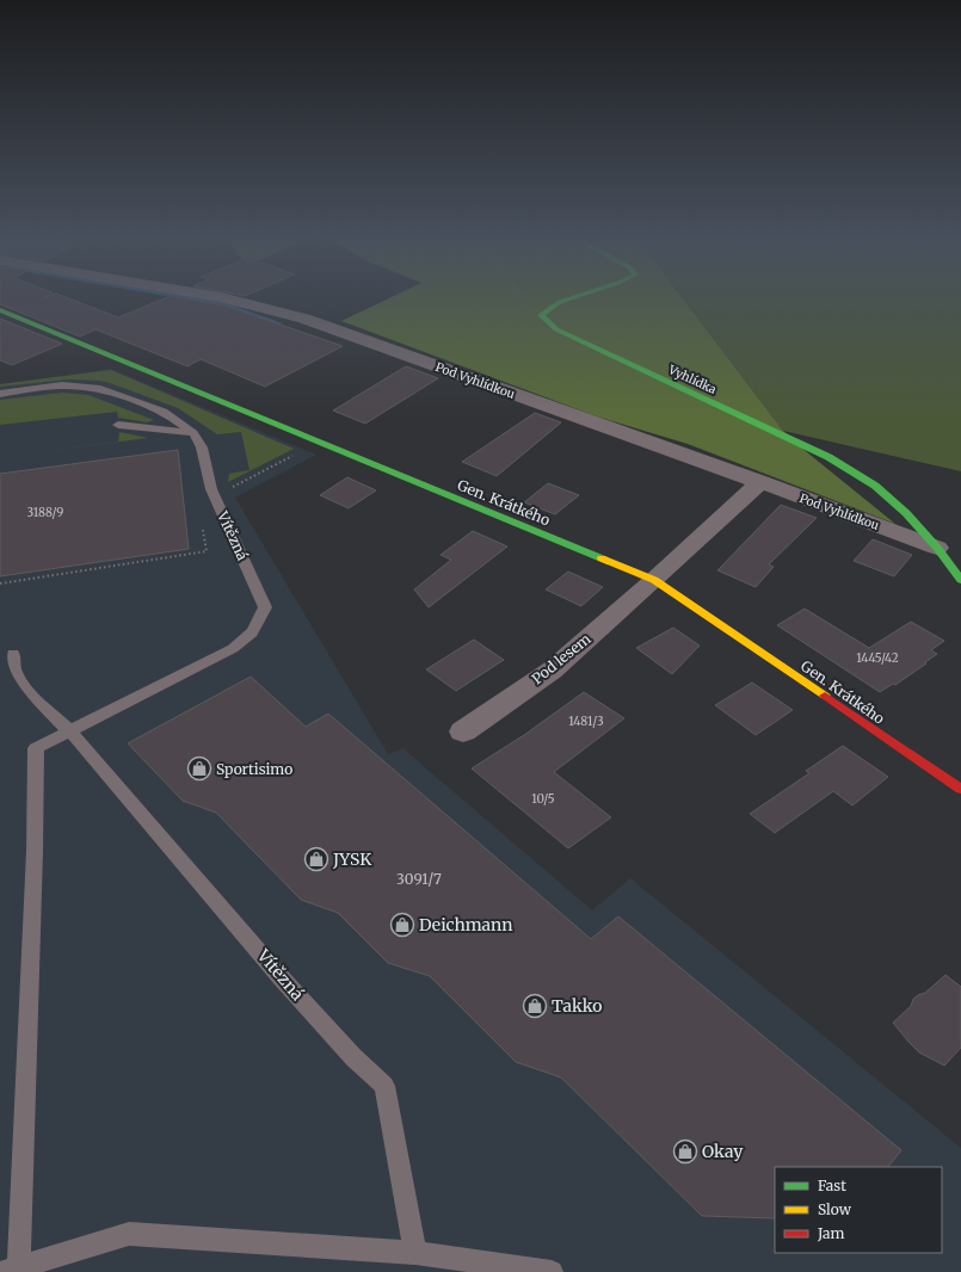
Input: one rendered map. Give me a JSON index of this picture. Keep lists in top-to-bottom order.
{
  "streets": {
    "street": [
      "Vyhlídka",
      "Pod Vyhlídkou",
      "Gen. Krátkého",
      "Pod lesem"
    ],
    "lane": ["Vítězná"]
  },
  "crossings": [
    ["Vyhlídka", "Pod Vyhlídkou"],
    ["Pod Vyhlídkou", "Pod lesem"],
    ["Gen. Krátkého", "Pod lesem"]
  ],
  "places": {
    "shop": [
      "Sportisimo",
      "JYSK",
      "Deichmann",
      "Takko",
      "Okay"
    ]
  },
  "house_numbers": [
    "3188/9",
    "1445/42",
    "1481/3",
    "10/5",
    "3091/7"
  ],
  "legend": ["Fast", "Slow", "Jam"]
}
